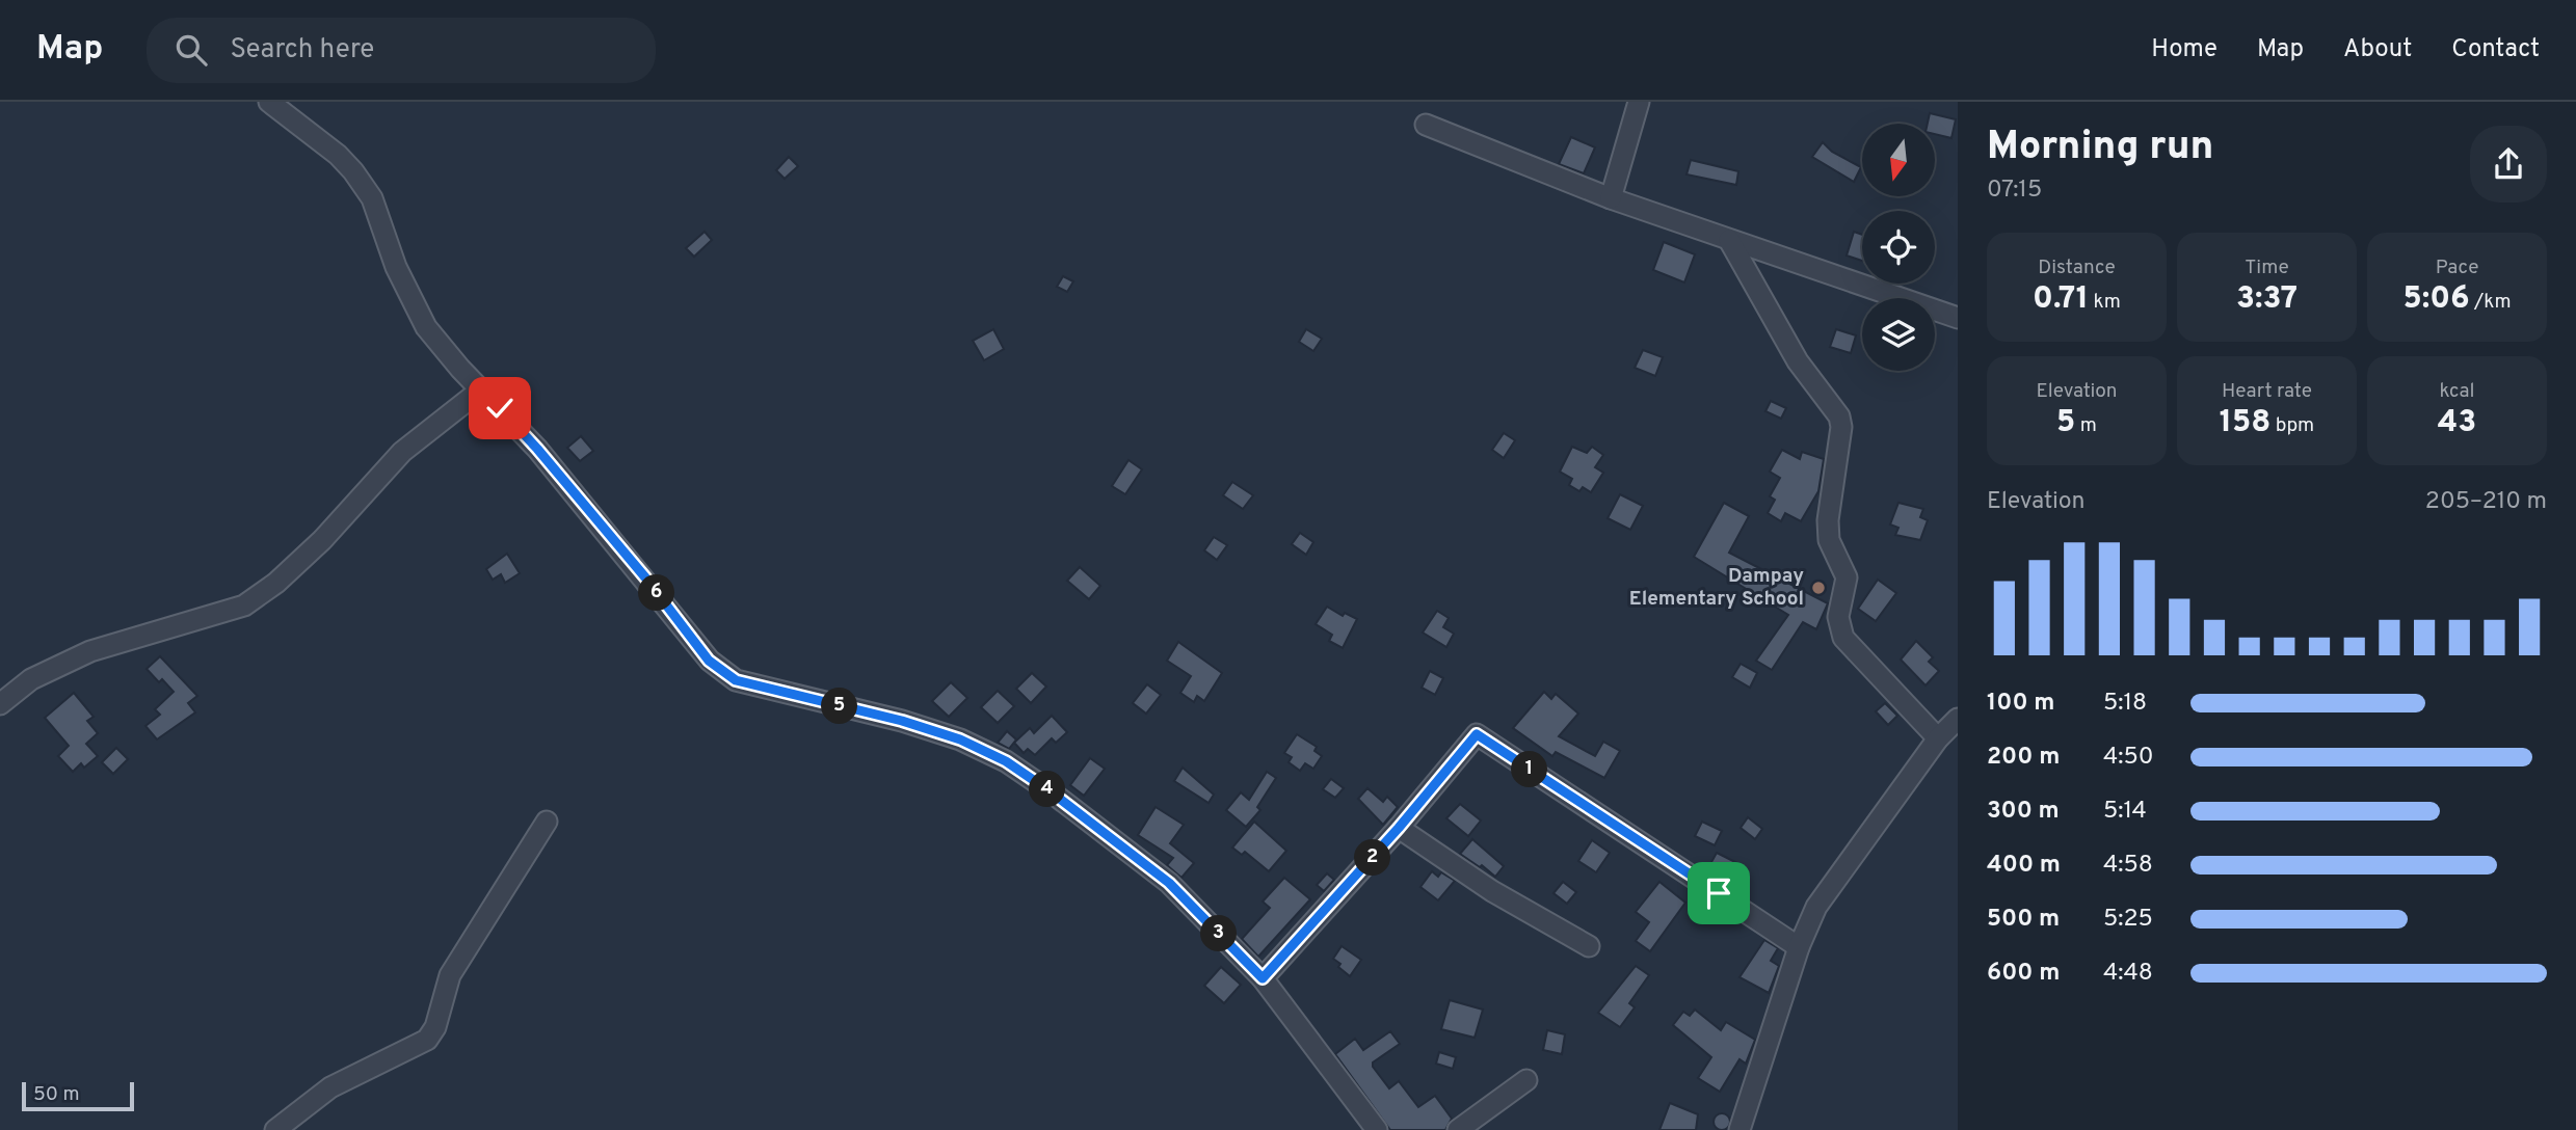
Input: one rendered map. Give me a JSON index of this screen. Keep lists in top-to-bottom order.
{
  "places": ["Dampay Elementary School"],
  "scale_bar": "50 m",
  "north": "bottom",
  "page": {
    "header": "Map",
    "search": "Search here",
    "nav": [
      "Home",
      "Map",
      "About",
      "Contact"
    ],
    "heading": ["Morning run", "07:15"],
    "stats": [
      ["Distance", "0.71 km"],
      ["Time", "3:37"],
      ["Pace", "5:06 /km"],
      ["Elevation", "5 m"],
      ["Heart rate", "158 bpm"],
      ["kcal", "43"]
    ],
    "chart": ["Elevation", "205–210 m"],
    "pins": [
      "6",
      "5",
      "1",
      "4",
      "2",
      "3"
    ],
    "list": [
      {
        "name": "100 m",
        "note": "5:18"
      },
      {
        "name": "200 m",
        "note": "4:50"
      },
      {
        "name": "300 m",
        "note": "5:14"
      },
      {
        "name": "400 m",
        "note": "4:58"
      },
      {
        "name": "500 m",
        "note": "5:25"
      },
      {
        "name": "600 m",
        "note": "4:48"
      }
    ],
    "scale": "50 m"
  }
}
